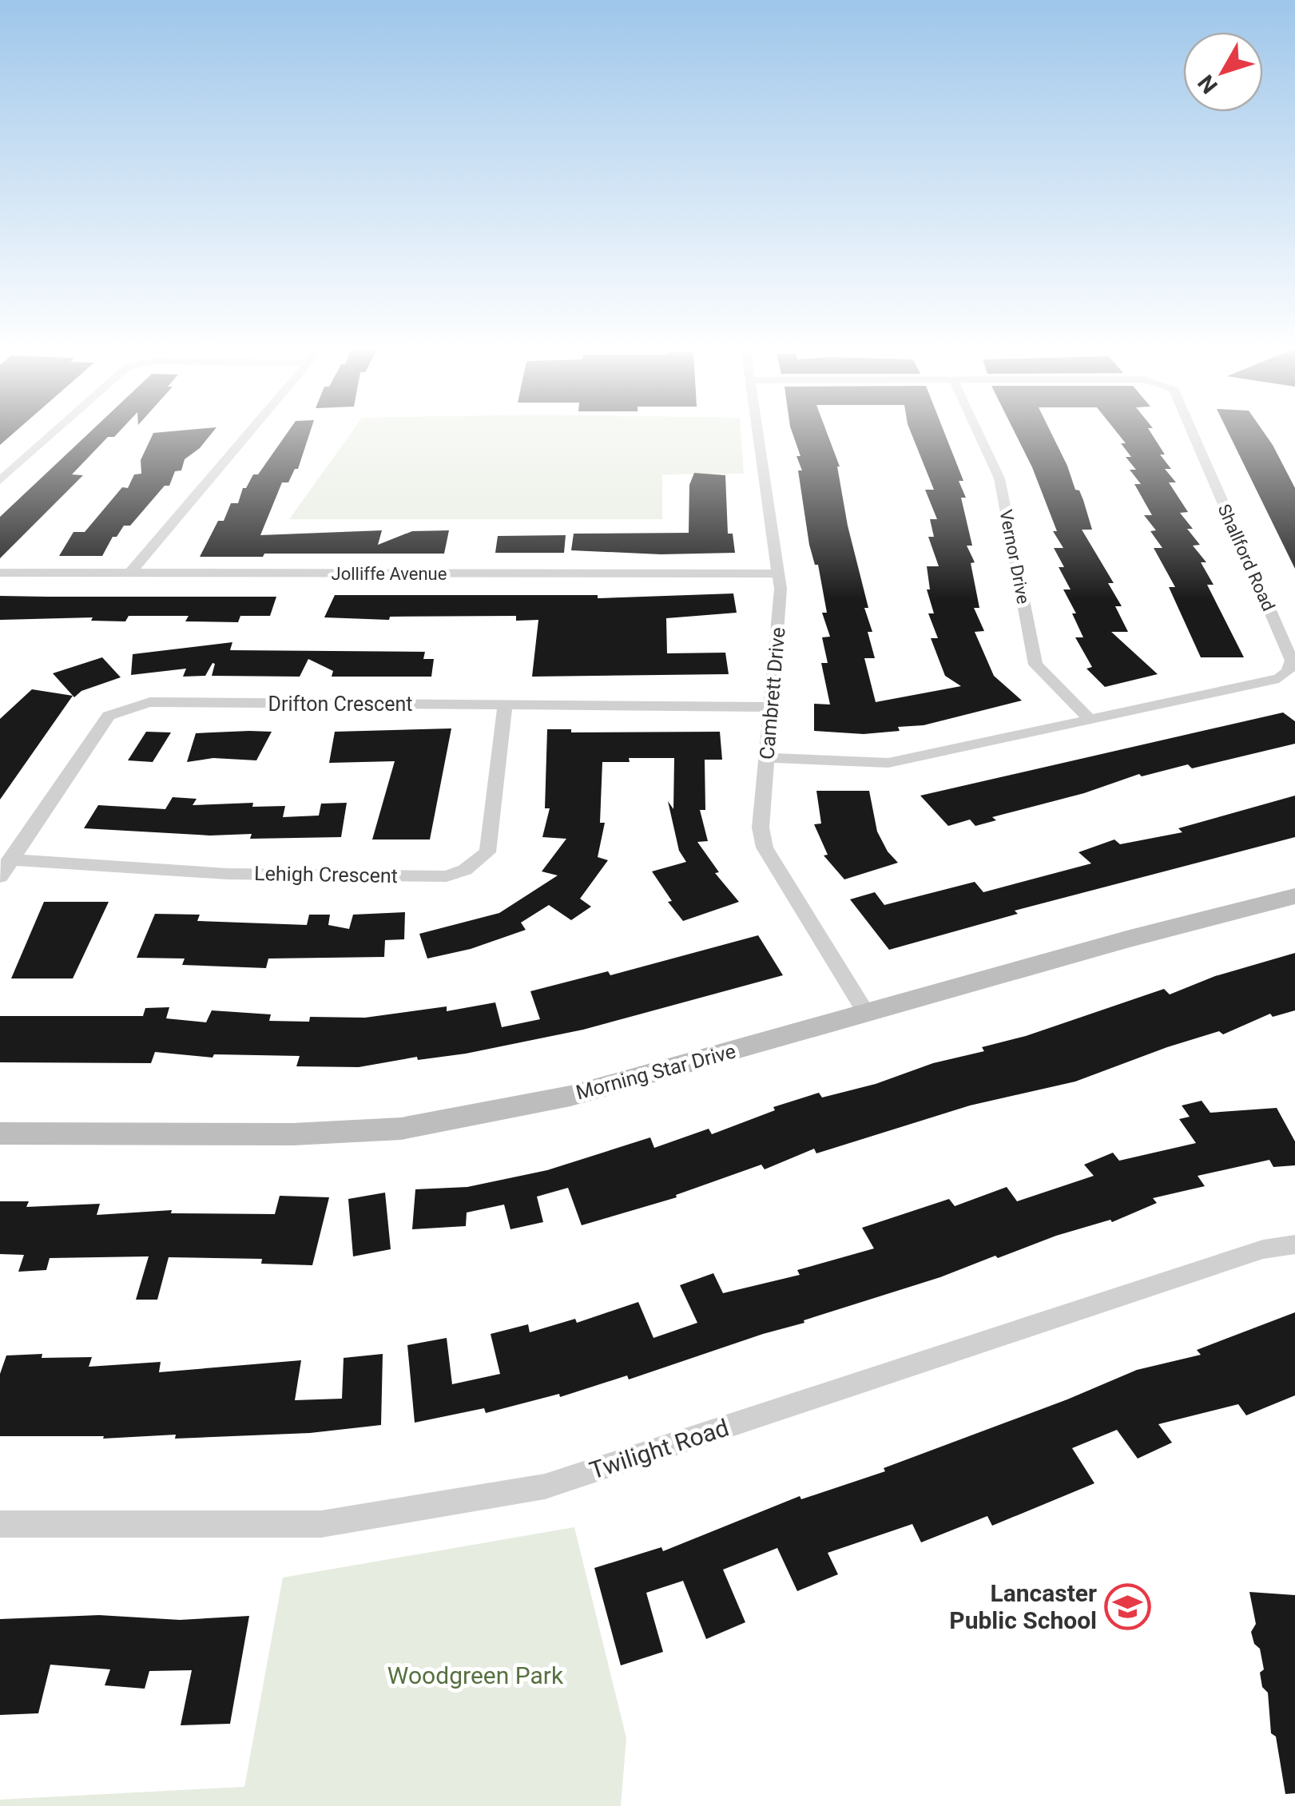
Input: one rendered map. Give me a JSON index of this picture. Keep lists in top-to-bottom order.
{
  "streets": {
    "street": [
      "Vernor Drive",
      "Shallford Road",
      "Jolliffe Avenue",
      "Cambrett Drive",
      "Drifton Crescent",
      "Lehigh Crescent",
      "Morning Star Drive",
      "Twilight Road"
    ]
  },
  "crossings": [
    ["Vernor Drive", "Shallford Road"],
    ["Shallford Road", "Cambrett Drive"],
    ["Jolliffe Avenue", "Cambrett Drive"],
    ["Cambrett Drive", "Drifton Crescent"],
    ["Cambrett Drive", "Morning Star Drive"],
    ["Drifton Crescent", "Lehigh Crescent"]
  ],
  "parks": ["Woodgreen Park"],
  "places": {
    "school or university": ["Lancaster Public School"]
  },
  "north": "bottom left"
}
